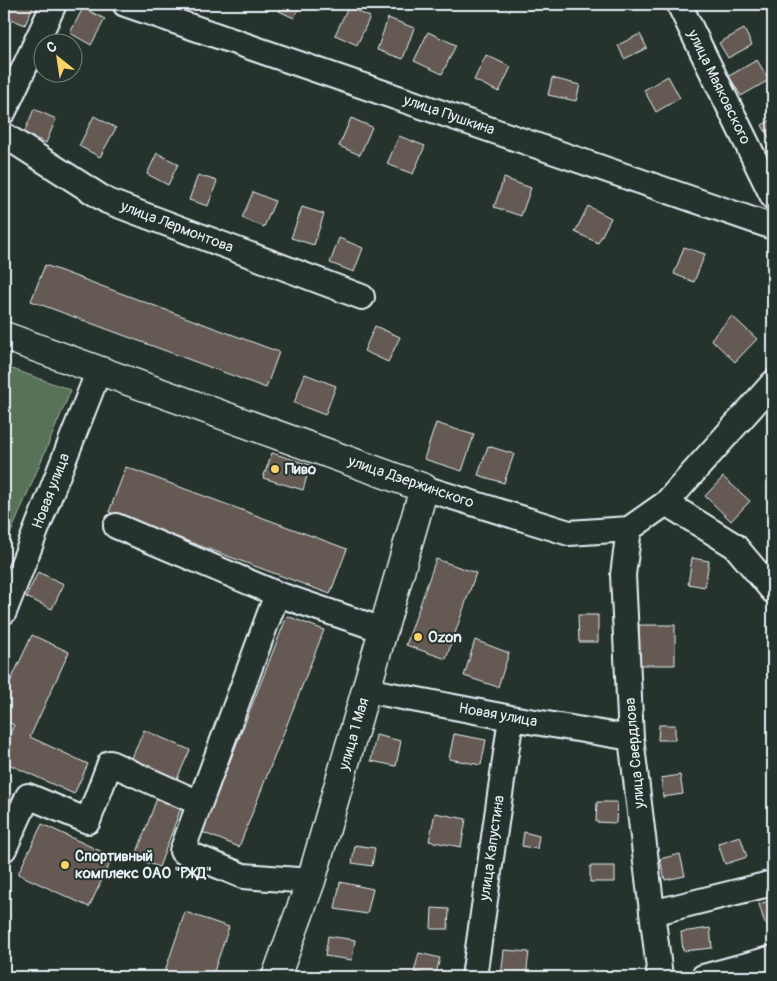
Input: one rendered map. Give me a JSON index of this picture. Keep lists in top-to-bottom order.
{
  "streets": {
    "main road": ["улица Дзержинского", "улица 1 Мая"],
    "street": [
      "улица Маяковского",
      "улица Пушкина",
      "улица Лермонтова",
      "Новая улица",
      "улица Свердлова",
      "улица Капустина"
    ]
  },
  "crossings": [
    ["улица Дзержинского", "Новая улица"],
    ["улица Дзержинского", "улица 1 Мая"],
    ["улица Дзержинского", "улица Свердлова"],
    ["Новая улица", "улица 1 Мая"],
    ["Новая улица", "улица Свердлова"],
    ["Новая улица", "улица Капустина"]
  ],
  "places": ["Пиво", "Ozon", "Спортивный комплекс ОАО \"РЖД\""],
  "north": "top left"
}
